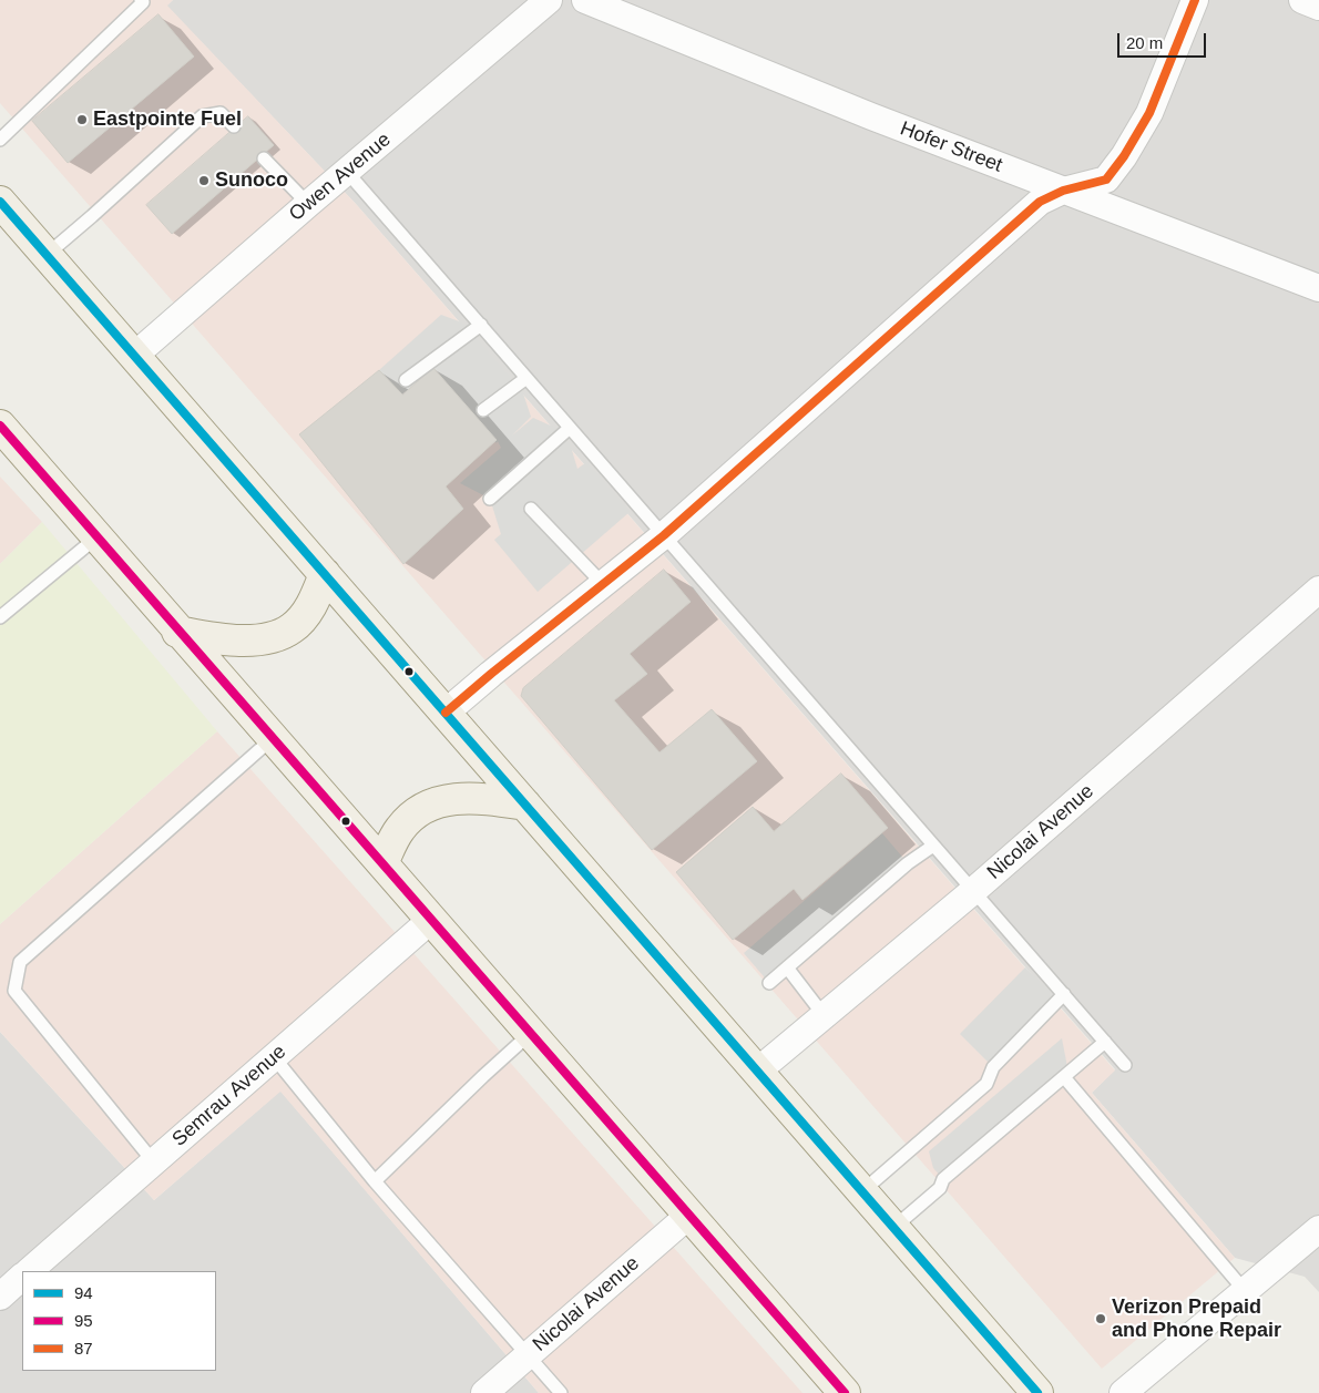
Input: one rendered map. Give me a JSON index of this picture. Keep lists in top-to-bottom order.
{
  "streets": {
    "street": [
      "Hofer Street",
      "Owen Avenue",
      "Nicolai Avenue",
      "Semrau Avenue"
    ]
  },
  "places": ["Eastpointe Fuel", "Sunoco", "Verizon Prepaid and Phone Repair"],
  "lines": ["transit line 87", "transit line 94", "transit line 95"],
  "legend": ["94", "95", "87"],
  "scale_bar": "20 m"
}
